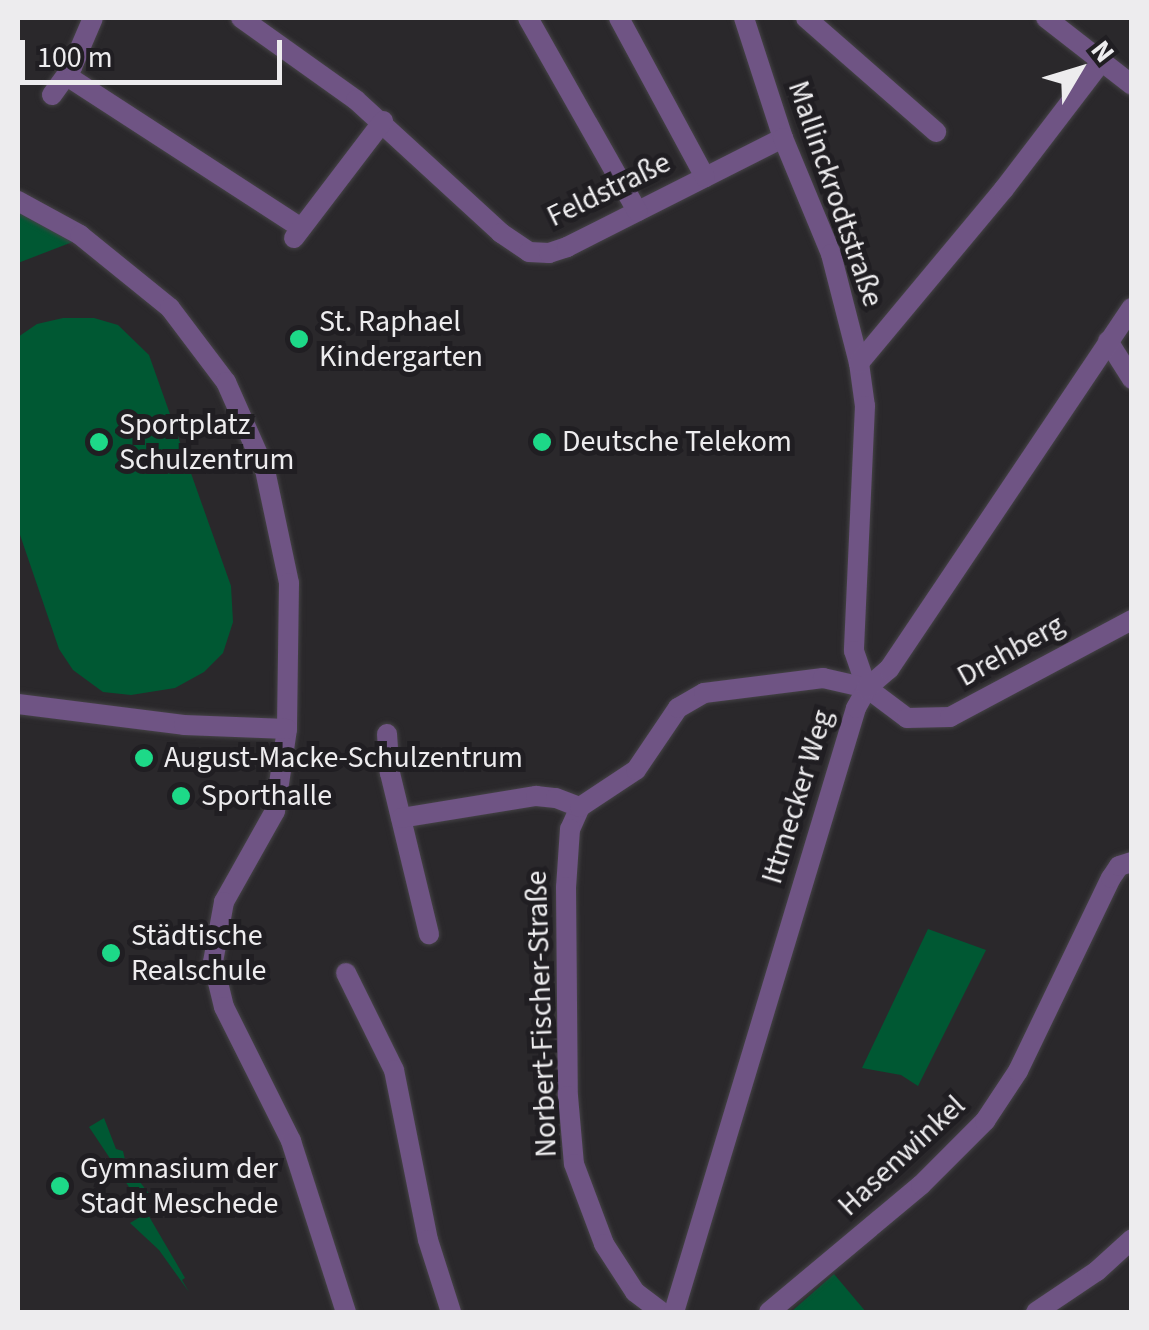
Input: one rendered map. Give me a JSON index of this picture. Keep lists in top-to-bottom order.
{
  "streets": {
    "street": [
      "Feldstraße",
      "Mallinckrodtstraße",
      "Drehberg",
      "Ittmecker Weg",
      "Norbert-Fischer-Straße",
      "Hasenwinkel"
    ]
  },
  "crossings": [
    ["Feldstraße", "Mallinckrodtstraße"],
    ["Mallinckrodtstraße", "Drehberg"],
    ["Mallinckrodtstraße", "Ittmecker Weg"],
    ["Drehberg", "Ittmecker Weg"]
  ],
  "places": [
    "St. Raphael Kindergarten",
    "Sportplatz Schulzentrum",
    "Deutsche Telekom",
    "August-Macke-Schulzentrum",
    "Sporthalle",
    "Städtische Realschule",
    "Gymnasium der Stadt Meschede"
  ],
  "scale_bar": "100 m",
  "north": "top right"
}
